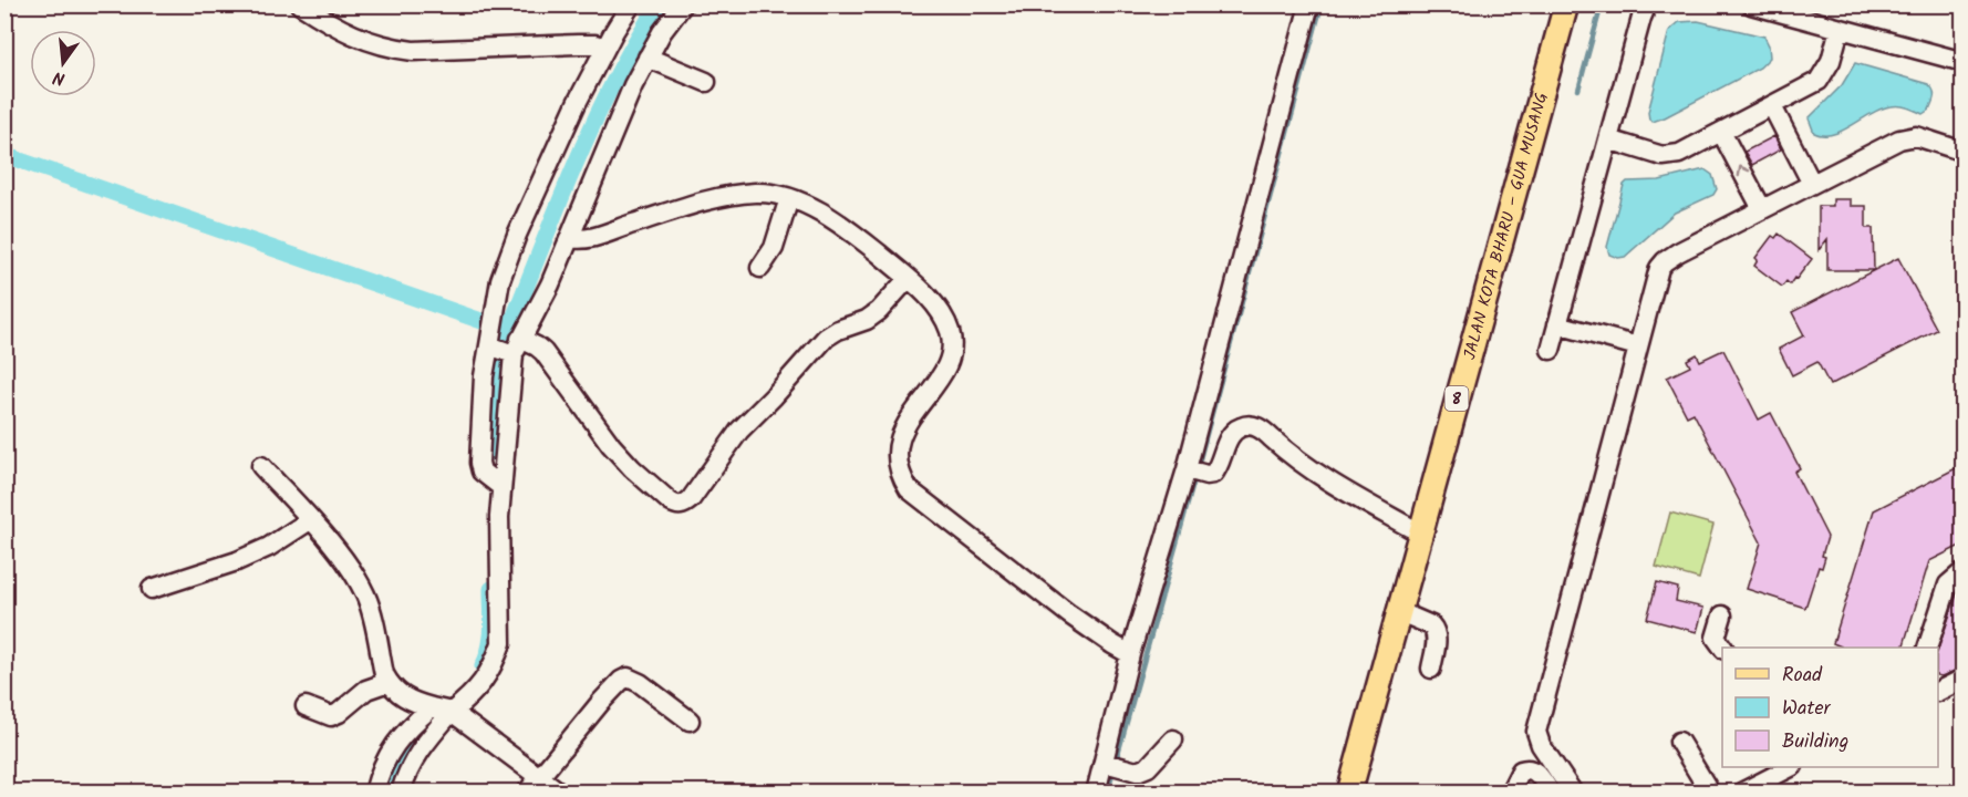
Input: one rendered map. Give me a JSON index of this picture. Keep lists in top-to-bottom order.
{
  "streets": {
    "main road": ["JALAN KOTA BHARU – GUA MUSANG", "8"]
  },
  "legend": ["Road", "Water", "Building"],
  "north": "bottom"
}
